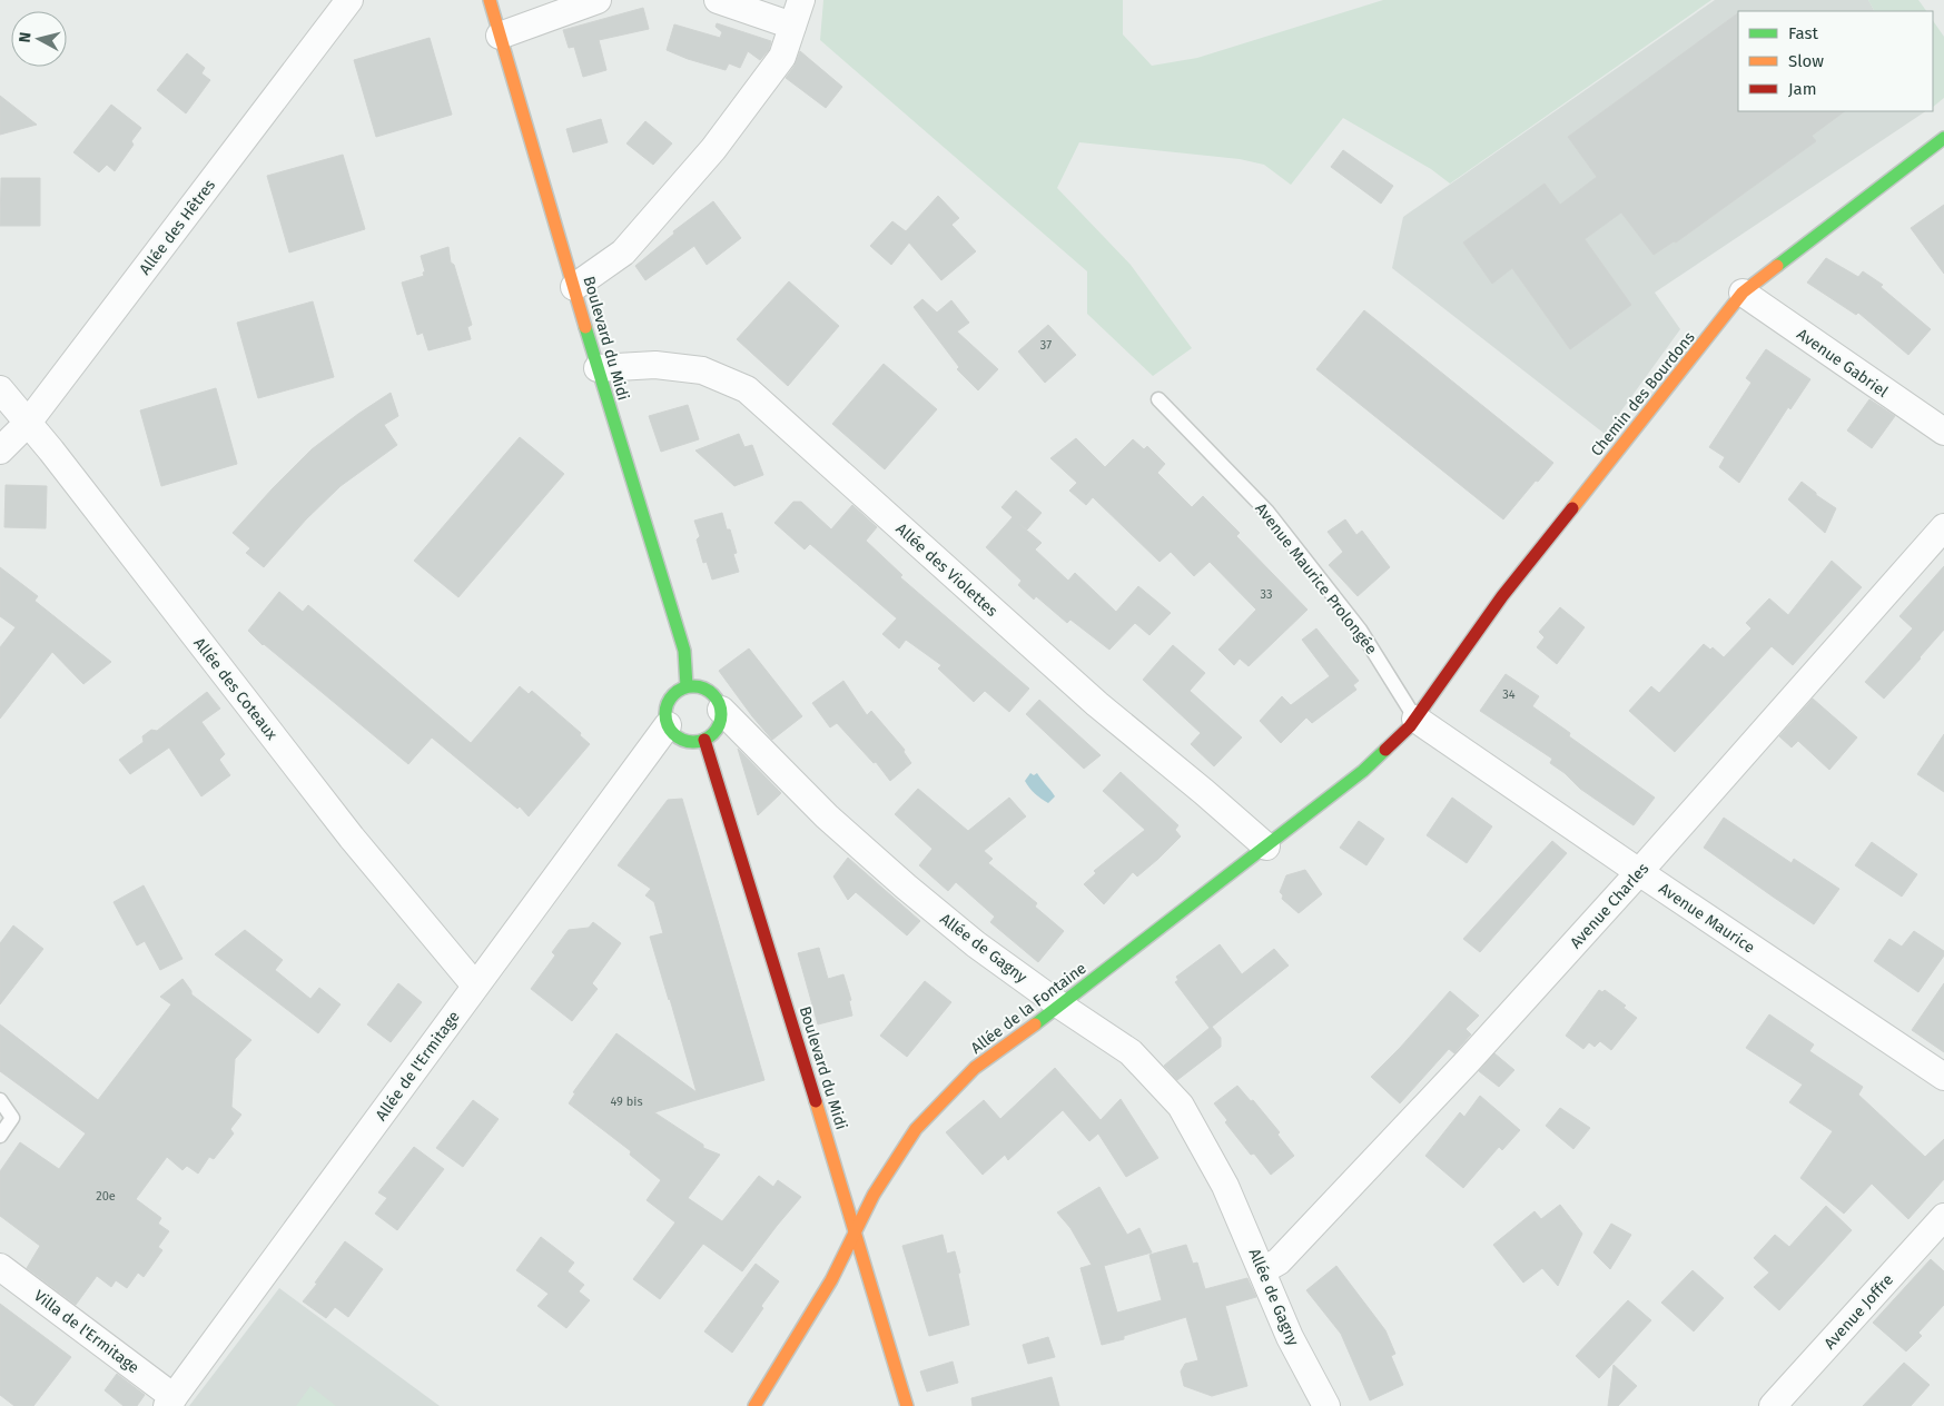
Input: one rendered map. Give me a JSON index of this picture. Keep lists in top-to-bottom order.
{
  "streets": {
    "street": [
      "Allée des Hêtres",
      "Boulevard du Midi",
      "Avenue Gabriel",
      "Chemin des Bourdons",
      "Allée des Violettes",
      "Allée des Coteaux",
      "Avenue Charles",
      "Avenue Maurice",
      "Allée de Gagny",
      "Allée de la Fontaine",
      "Allée de l'Ermitage",
      "Avenue Joffre",
      "Villa de l'Ermitage"
    ],
    "lane": ["Avenue Maurice Prolongée"]
  },
  "crossings": [
    ["Allée des Hêtres", "Allée des Coteaux"],
    ["Boulevard du Midi", "Allée des Violettes"],
    ["Boulevard du Midi", "Allée de Gagny"],
    ["Boulevard du Midi", "Allée de la Fontaine"],
    ["Boulevard du Midi", "Allée de l'Ermitage"],
    ["Avenue Gabriel", "Chemin des Bourdons"],
    ["Chemin des Bourdons", "Avenue Maurice Prolongée"],
    ["Chemin des Bourdons", "Avenue Maurice"],
    ["Chemin des Bourdons", "Allée de la Fontaine"],
    ["Allée des Violettes", "Allée de la Fontaine"],
    ["Avenue Maurice Prolongée", "Avenue Maurice"],
    ["Avenue Maurice Prolongée", "Allée de la Fontaine"],
    ["Allée des Coteaux", "Allée de l'Ermitage"],
    ["Avenue Charles", "Avenue Maurice"],
    ["Avenue Charles", "Allée de Gagny"],
    ["Avenue Maurice", "Allée de la Fontaine"],
    ["Allée de Gagny", "Allée de la Fontaine"],
    ["Allée de Gagny", "Allée de l'Ermitage"],
    ["Allée de l'Ermitage", "Villa de l'Ermitage"]
  ],
  "house_numbers": [
    "37",
    "33",
    "34",
    "49 bis",
    "20e"
  ],
  "legend": ["Fast", "Slow", "Jam"],
  "north": "left"
}
